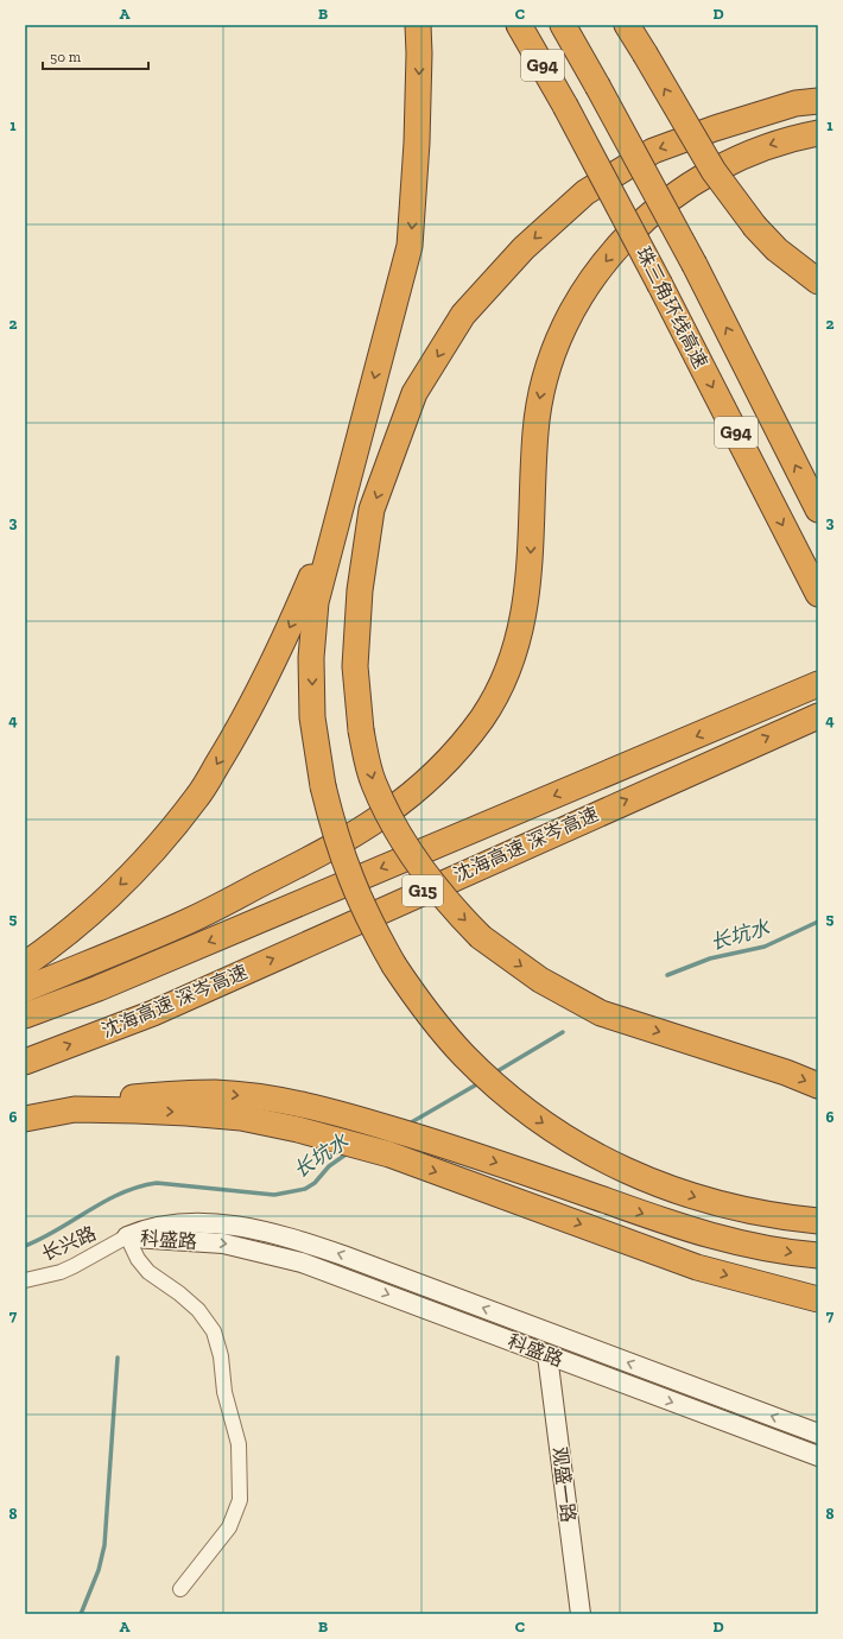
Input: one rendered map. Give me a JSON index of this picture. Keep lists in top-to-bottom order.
{
  "streets": {
    "highway": [
      "G94",
      "珠三角环线高速",
      "沈海高速 深岑高速",
      "G15"
    ],
    "street": ["科盛路", "长兴路", "观盛一路"]
  },
  "crossings": [
    ["科盛路", "长兴路"],
    ["科盛路", "观盛一路"]
  ],
  "water": ["长坑水"],
  "scale_bar": "50 m",
  "grid": {
    "columns": [
      "A",
      "B",
      "C",
      "D"
    ],
    "rows": [
      "1",
      "2",
      "3",
      "4",
      "5",
      "6",
      "7",
      "8"
    ]
  }
}
